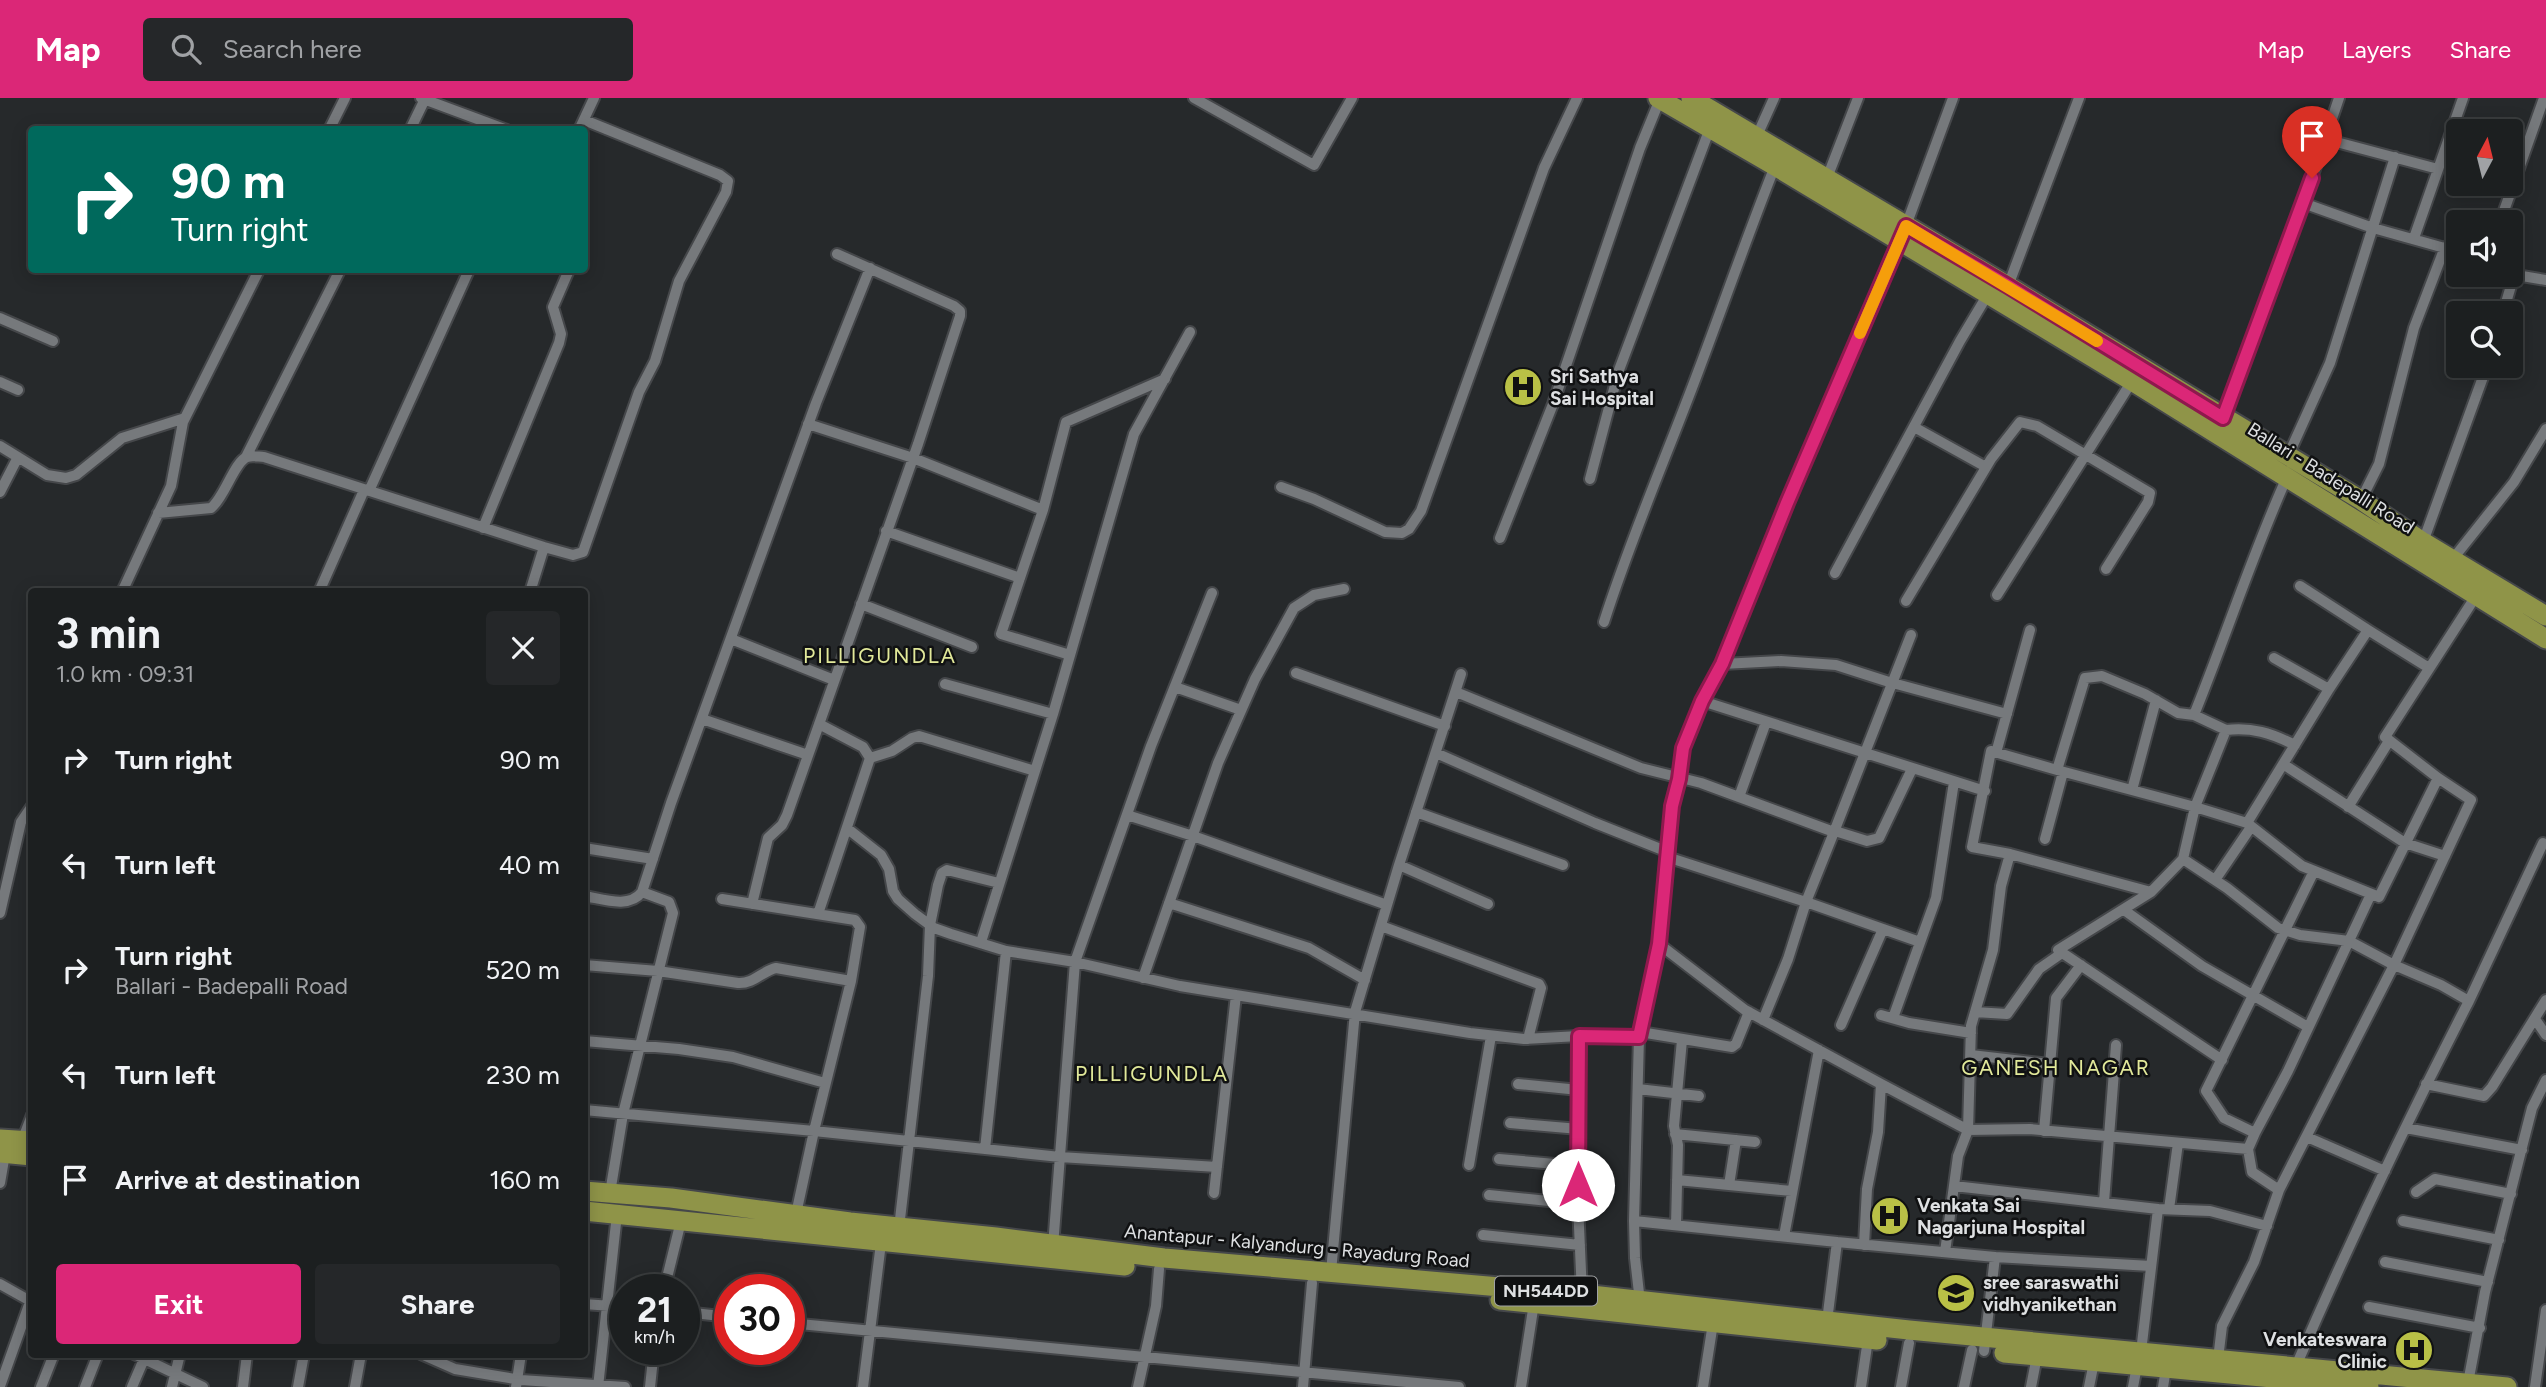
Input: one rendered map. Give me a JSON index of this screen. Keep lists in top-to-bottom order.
{
  "streets": {
    "highway": ["Ballari - Badepalli Road", "Anantapur - Kalyandurg - Rayadurg Road", "NH544DD"]
  },
  "districts": ["PILLIGUNDLA", "GANESH NAGAR", "PILLIGUNDLA"],
  "places": {
    "hospital": ["Sri Sathya Sai Hospital", "Venkata Sai Nagarjuna Hospital", "Venkateswara Clinic"],
    "school or university": ["sree saraswathi vidhyanikethan"]
  },
  "north": "top",
  "page": {
    "header": "Map",
    "search": "Search here",
    "nav": ["Map", "Layers", "Share"],
    "turn": ["90 m", "Turn right"],
    "heading": ["3 min", "1.0 km · 09:31"],
    "list": [
      {
        "name": "Turn right",
        "value": "90 m"
      },
      {
        "name": "Turn left",
        "value": "40 m"
      },
      {
        "name": "Turn right",
        "note": "Ballari - Badepalli Road",
        "value": "520 m"
      },
      {
        "name": "Turn left",
        "value": "230 m"
      },
      {
        "name": "Arrive at destination",
        "value": "160 m"
      }
    ],
    "buttons": ["Exit", "Share"],
    "speed": "21 km/h",
    "limit": "30"
  }
}
